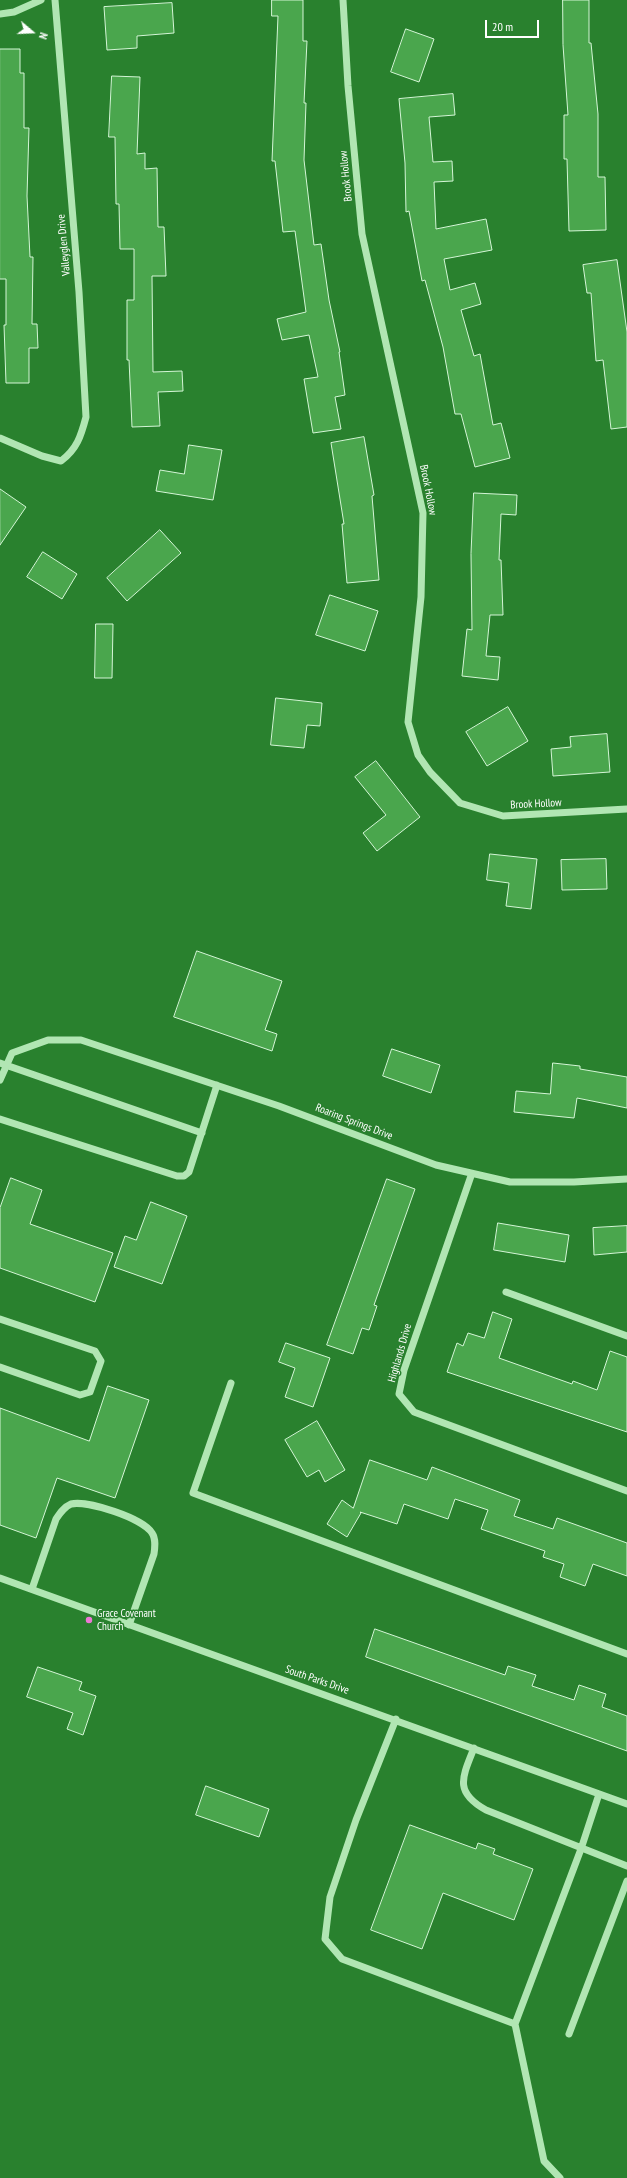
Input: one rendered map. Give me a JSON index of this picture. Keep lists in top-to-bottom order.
{
  "streets": {
    "street": [
      "Brook Hollow",
      "Valleyglen Drive",
      "Roaring Springs Drive",
      "Highlands Drive",
      "South Parks Drive"
    ]
  },
  "crossings": [
    ["Roaring Springs Drive", "Highlands Drive"]
  ],
  "places": ["Grace Covenant Church"],
  "scale_bar": "20 m",
  "north": "right"
}
